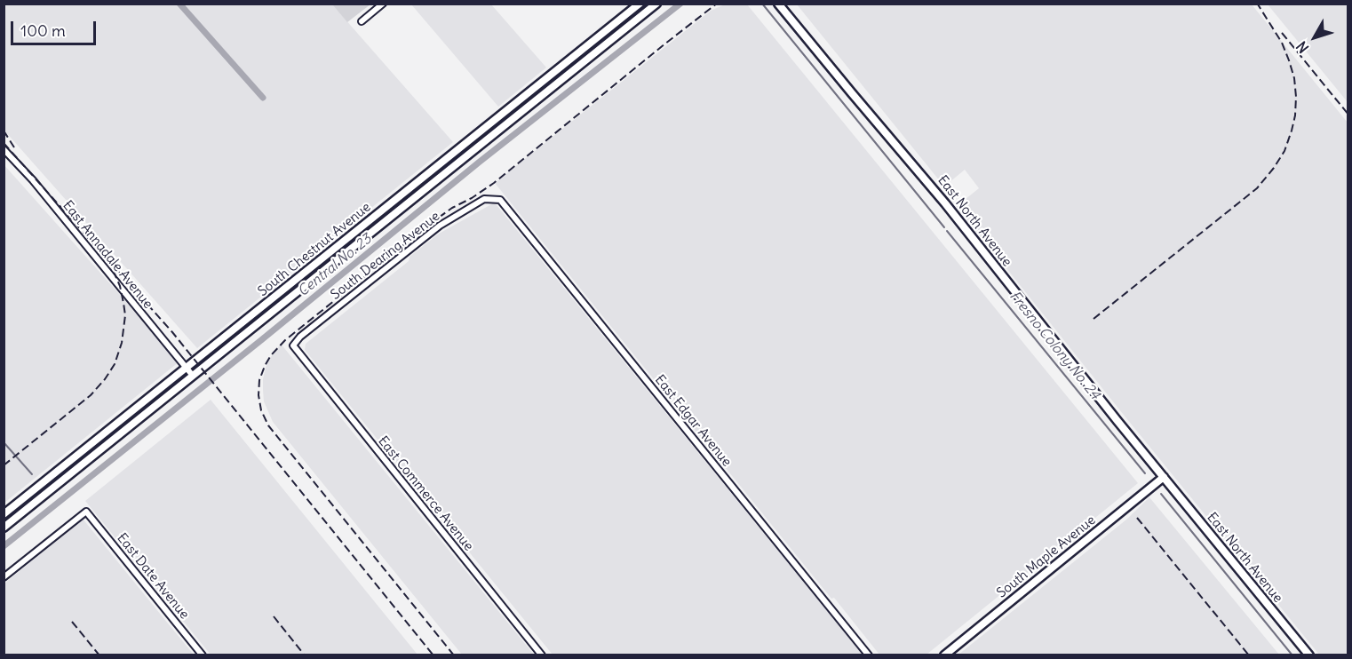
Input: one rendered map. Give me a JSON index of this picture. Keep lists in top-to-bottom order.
{
  "streets": {
    "main road": ["East North Avenue", "South Chestnut Avenue", "South Maple Avenue"],
    "street": [
      "East Annadale Avenue",
      "South Dearing Avenue",
      "East Edgar Avenue",
      "East Commerce Avenue",
      "East Date Avenue"
    ]
  },
  "crossings": [
    ["East North Avenue", "South Maple Avenue"],
    ["South Chestnut Avenue", "East Annadale Avenue"],
    ["South Dearing Avenue", "East Edgar Avenue"],
    ["South Dearing Avenue", "East Commerce Avenue"]
  ],
  "water": ["Central No. 23", "Fresno Colony No. 24"],
  "scale_bar": "100 m",
  "north": "bottom left"
}
